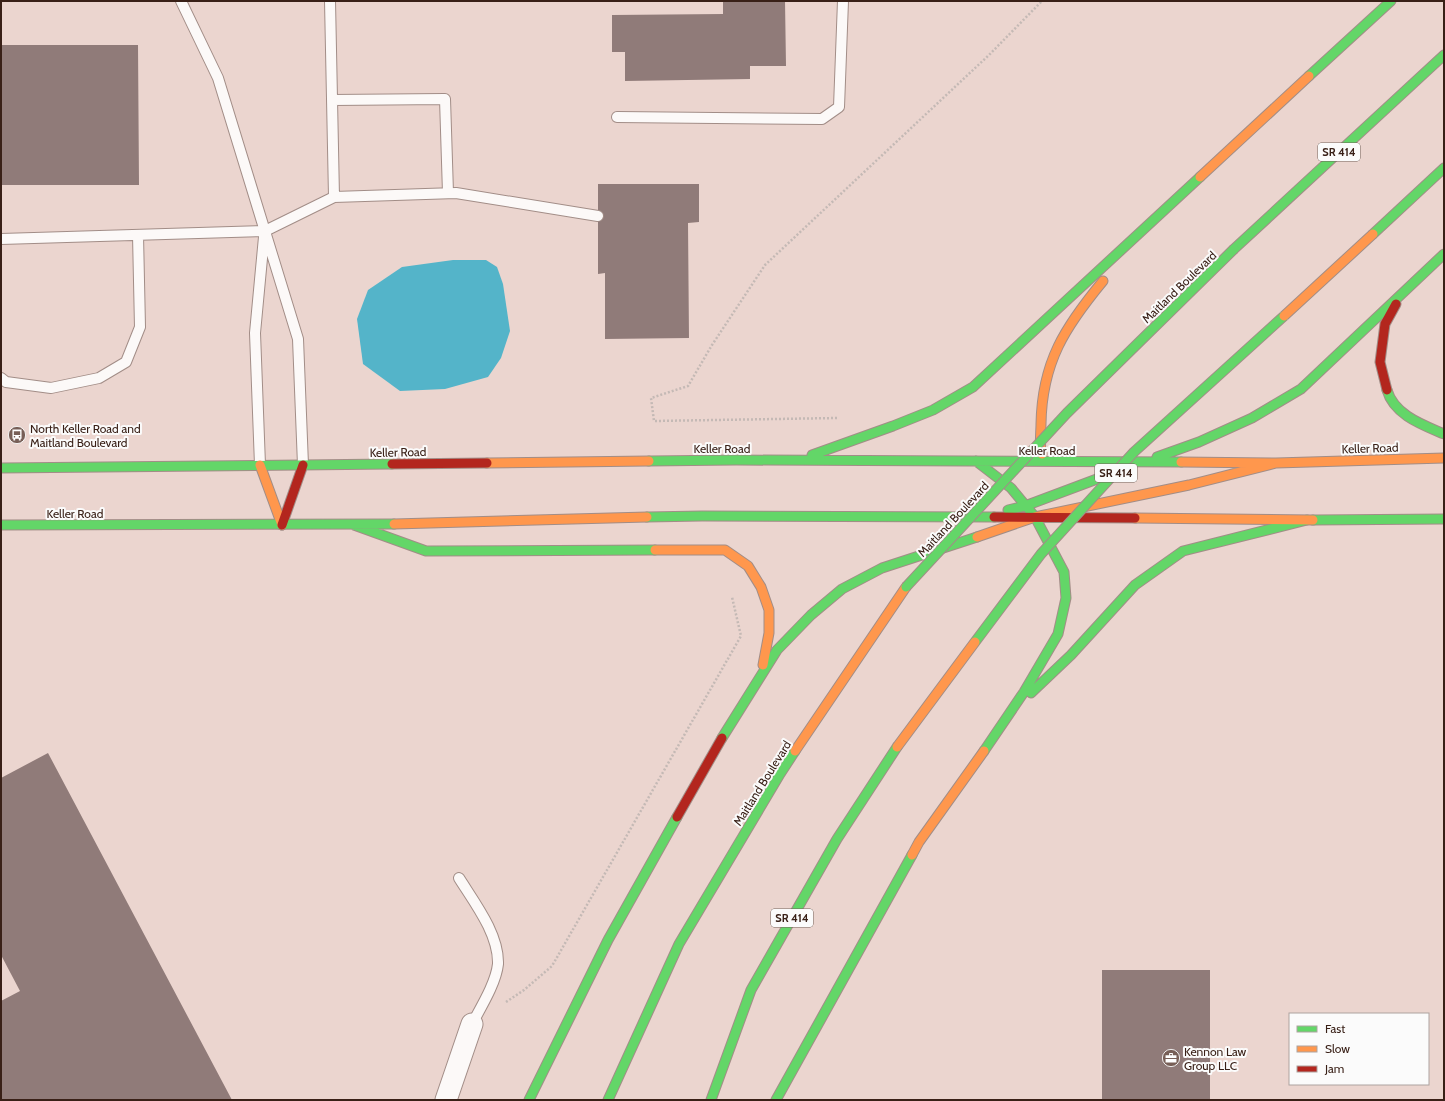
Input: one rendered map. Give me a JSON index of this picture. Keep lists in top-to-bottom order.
{
  "streets": {
    "main road": ["SR 414", "Maitland Boulevard", "Keller Road"]
  },
  "places": {
    "bus stop": ["North Keller Road and Maitland Boulevard"],
    "office": ["Kennon Law Group LLC"]
  },
  "legend": ["Fast", "Slow", "Jam"]
}
